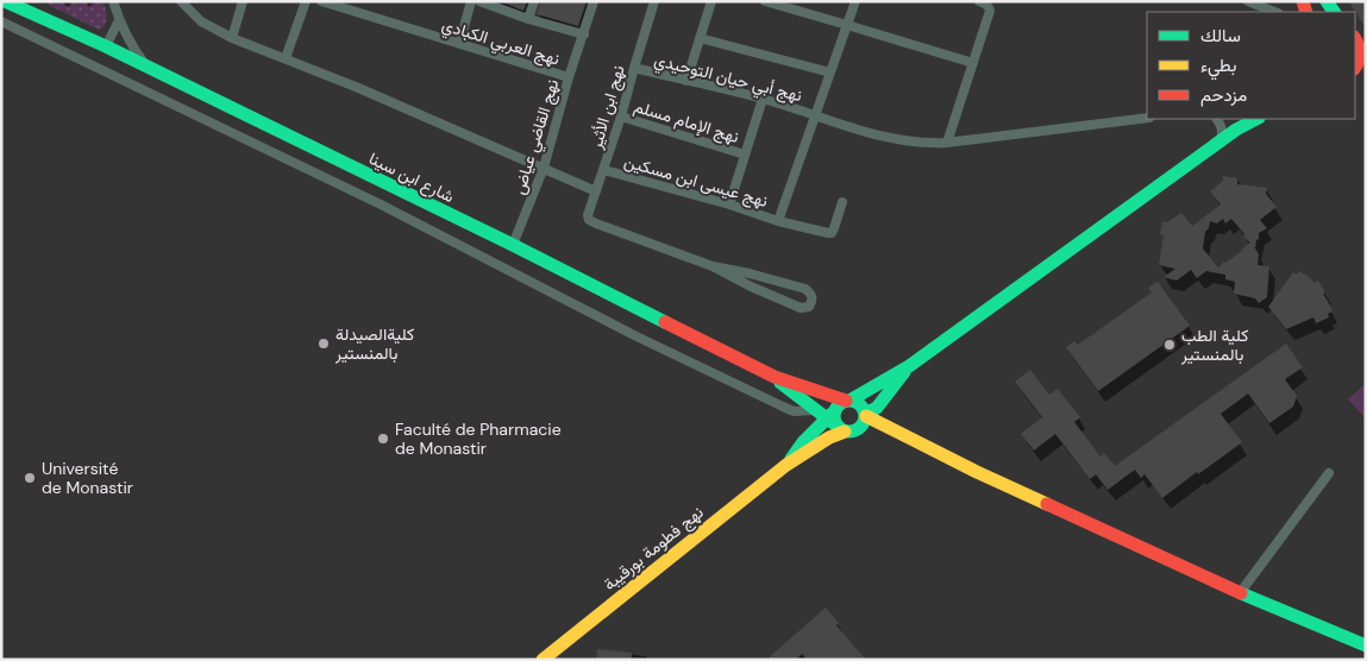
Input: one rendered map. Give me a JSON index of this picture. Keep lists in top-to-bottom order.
{
  "streets": {
    "main road": ["شارع ابن سينا", "نهج فطومة بورقيبة"],
    "street": [
      "نهج العربي الكبادي",
      "نهج أبي حيان التوحيدي",
      "نهج ابن الأثير",
      "نهج الإمام مسلم",
      "نهج القاضي عياض",
      "نهج عيسى ابن مسكين"
    ]
  },
  "crossings": [
    ["نهج العربي الكبادي", "نهج القاضي عياض"],
    ["نهج أبي حيان التوحيدي", "نهج ابن الأثير"],
    ["نهج ابن الأثير", "نهج الإمام مسلم"],
    ["نهج ابن الأثير", "نهج عيسى ابن مسكين"],
    ["نهج القاضي عياض", "شارع ابن سينا"]
  ],
  "places": [
    "كليةالصيدلة بالمنستير",
    "كلية الطب بالمنستير",
    "Faculté de Pharmacie de Monastir",
    "Université de Monastir"
  ],
  "legend": ["سالك", "بطيء", "مزدحم"]
}
